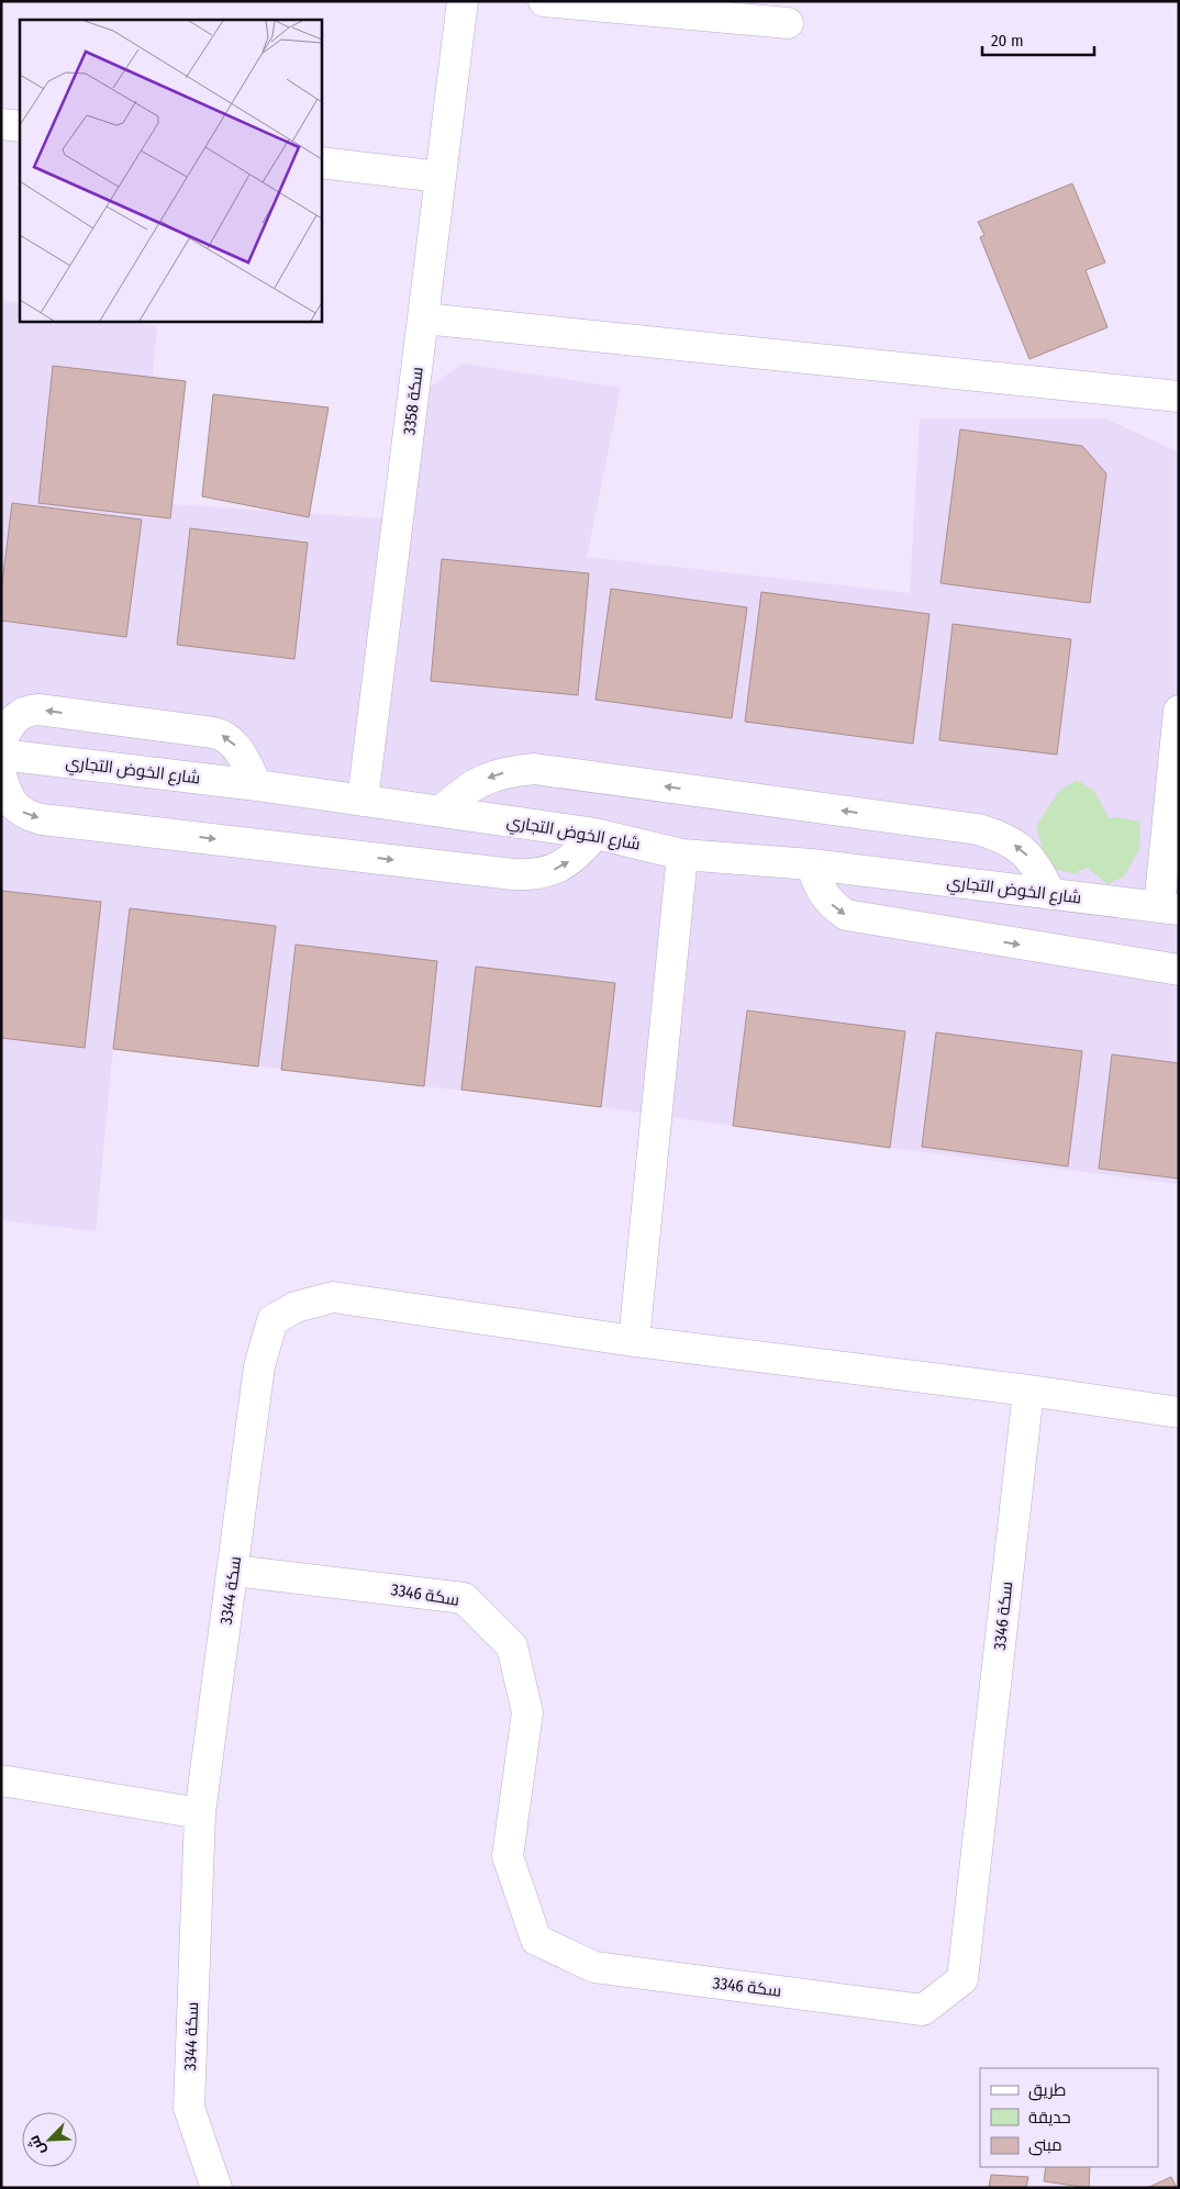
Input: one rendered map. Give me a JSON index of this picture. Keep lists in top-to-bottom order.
{
  "streets": {
    "street": [
      "سكة 3358",
      "شارع الخوض التجاري",
      "سكة 3344",
      "سكة 3346"
    ]
  },
  "crossings": [
    ["سكة 3358", "شارع الخوض التجاري"],
    ["سكة 3344", "سكة 3346"]
  ],
  "legend": ["طريق", "حديقة", "مبنى"],
  "scale_bar": "20 m",
  "north": "bottom left"
}
